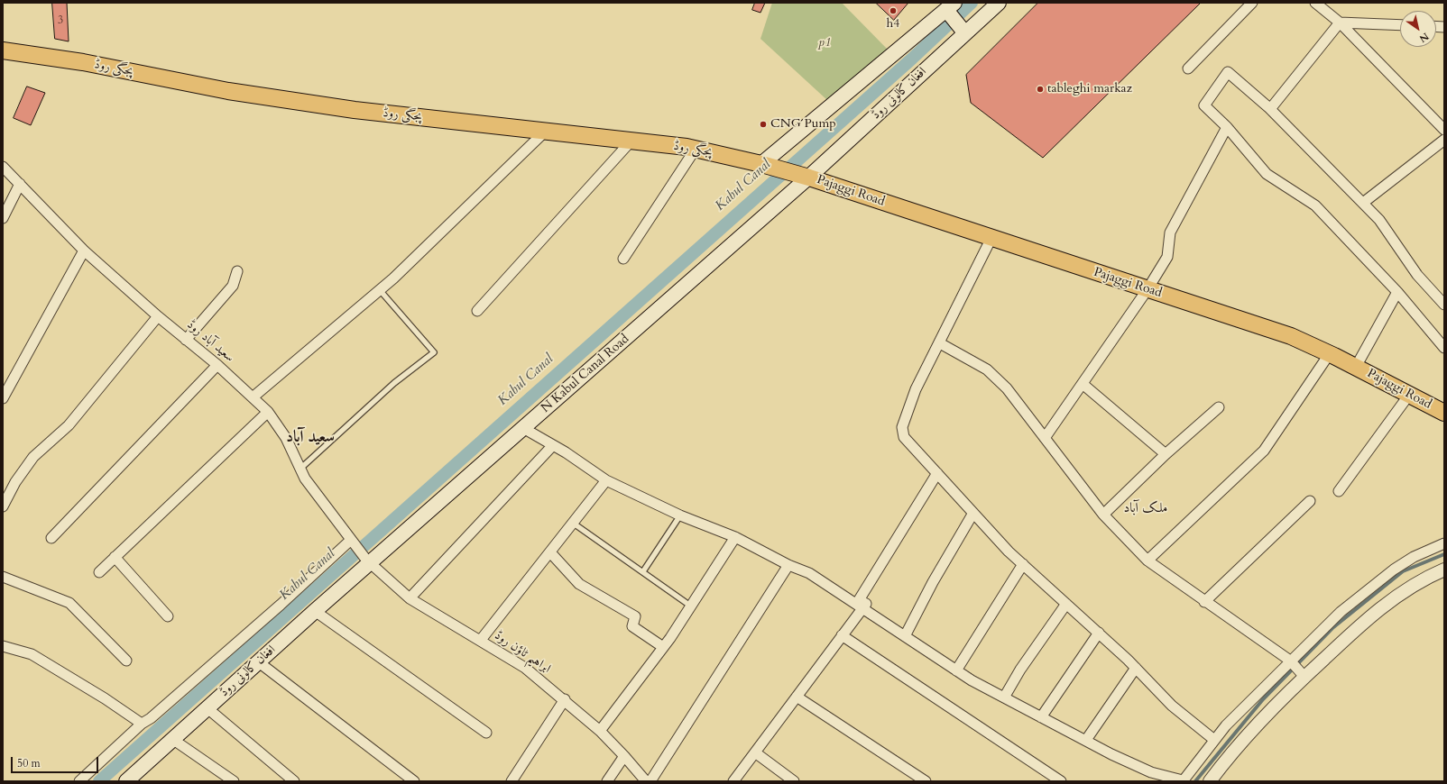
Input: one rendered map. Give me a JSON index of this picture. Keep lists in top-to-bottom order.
{
  "streets": {
    "main road": [
      "پجگی روڈ",
      "افغان کالونی روڈ",
      "Pajaggi Road",
      "N Kabul Canal Road"
    ],
    "street": ["سعید آباد روڈ", "ابراہیم ٹاؤن روڈ"]
  },
  "crossings": [
    ["پجگی روڈ", "افغان کالونی روڈ"],
    ["پجگی روڈ", "Pajaggi Road"],
    ["پجگی روڈ", "N Kabul Canal Road"],
    ["افغان کالونی روڈ", "Pajaggi Road"],
    ["افغان کالونی روڈ", "سعید آباد روڈ"],
    ["افغان کالونی روڈ", "N Kabul Canal Road"],
    ["افغان کالونی روڈ", "ابراہیم ٹاؤن روڈ"],
    ["Pajaggi Road", "N Kabul Canal Road"],
    ["سعید آباد روڈ", "N Kabul Canal Road"],
    ["سعید آباد روڈ", "ابراہیم ٹاؤن روڈ"],
    ["N Kabul Canal Road", "ابراہیم ٹاؤن روڈ"]
  ],
  "districts": ["سعید آباد", "ملک آباد"],
  "water": ["Kabul Canal"],
  "parks": ["p1"],
  "places": ["h4", "tableghi markaz", "CNG Pump"],
  "house_numbers": ["3"],
  "scale_bar": "50 m",
  "north": "bottom right"
}
